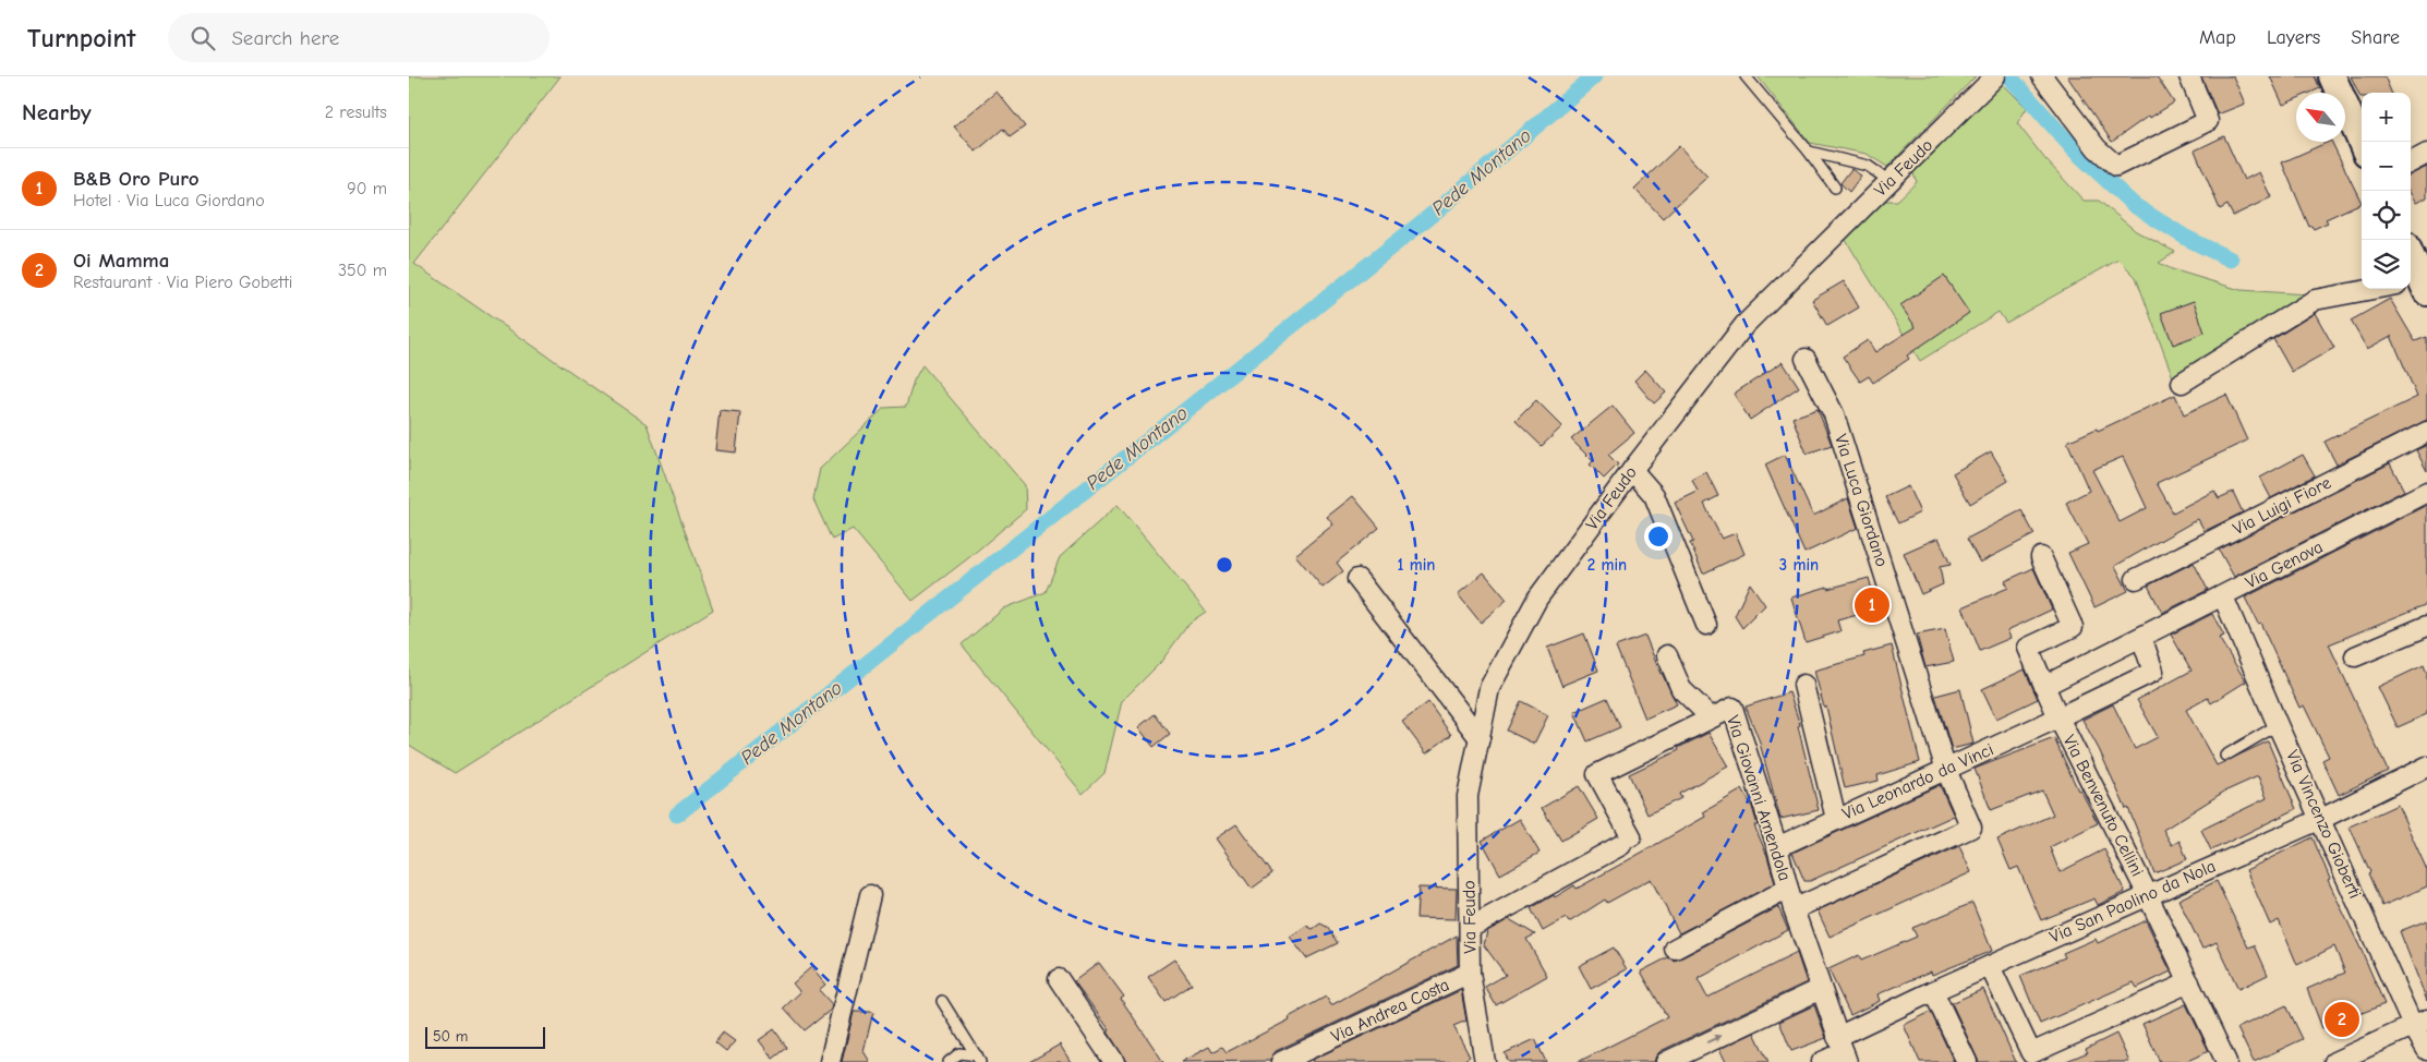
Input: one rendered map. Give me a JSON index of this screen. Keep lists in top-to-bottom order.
{
  "streets": {
    "street": [
      "Via Feudo",
      "Via Luca Giordano",
      "Via Luigi Fiore",
      "Via Genova",
      "Via Leonardo da Vinci",
      "Via Giovanni Amendola",
      "Via Benvenuto Cellini",
      "Via Vincenzo Gioberti",
      "Via San Paolino da Nola",
      "Via Andrea Costa"
    ]
  },
  "crossings": [
    ["Via Feudo", "Via Giovanni Amendola"],
    ["Via Feudo", "Via Andrea Costa"],
    ["Via Luca Giordano", "Via Leonardo da Vinci"],
    ["Via Luca Giordano", "Via Giovanni Amendola"],
    ["Via Genova", "Via Leonardo da Vinci"],
    ["Via Genova", "Via Benvenuto Cellini"],
    ["Via Genova", "Via Vincenzo Gioberti"],
    ["Via Leonardo da Vinci", "Via Giovanni Amendola"],
    ["Via Leonardo da Vinci", "Via Benvenuto Cellini"],
    ["Via Giovanni Amendola", "Via San Paolino da Nola"],
    ["Via Benvenuto Cellini", "Via San Paolino da Nola"],
    ["Via Vincenzo Gioberti", "Via San Paolino da Nola"]
  ],
  "water": ["Pede Montano"],
  "scale_bar": "50 m",
  "north": "top left",
  "page": {
    "header": "Turnpoint",
    "search": "Search here",
    "nav": ["Map", "Layers", "Share"],
    "heading": ["Nearby", "2 results"],
    "map_buttons": ["+", "−"],
    "list": [
      {
        "mark": "1",
        "name": "B&B Oro Puro",
        "note": "Hotel · Via Luca Giordano",
        "value": "90 m"
      },
      {
        "mark": "2",
        "name": "Oi Mamma",
        "note": "Restaurant · Via Piero Gobetti",
        "value": "350 m"
      }
    ],
    "pins": ["1", "2"],
    "scale": "50 m"
  },
  "rings": ["1 min", "2 min", "3 min"]
}
